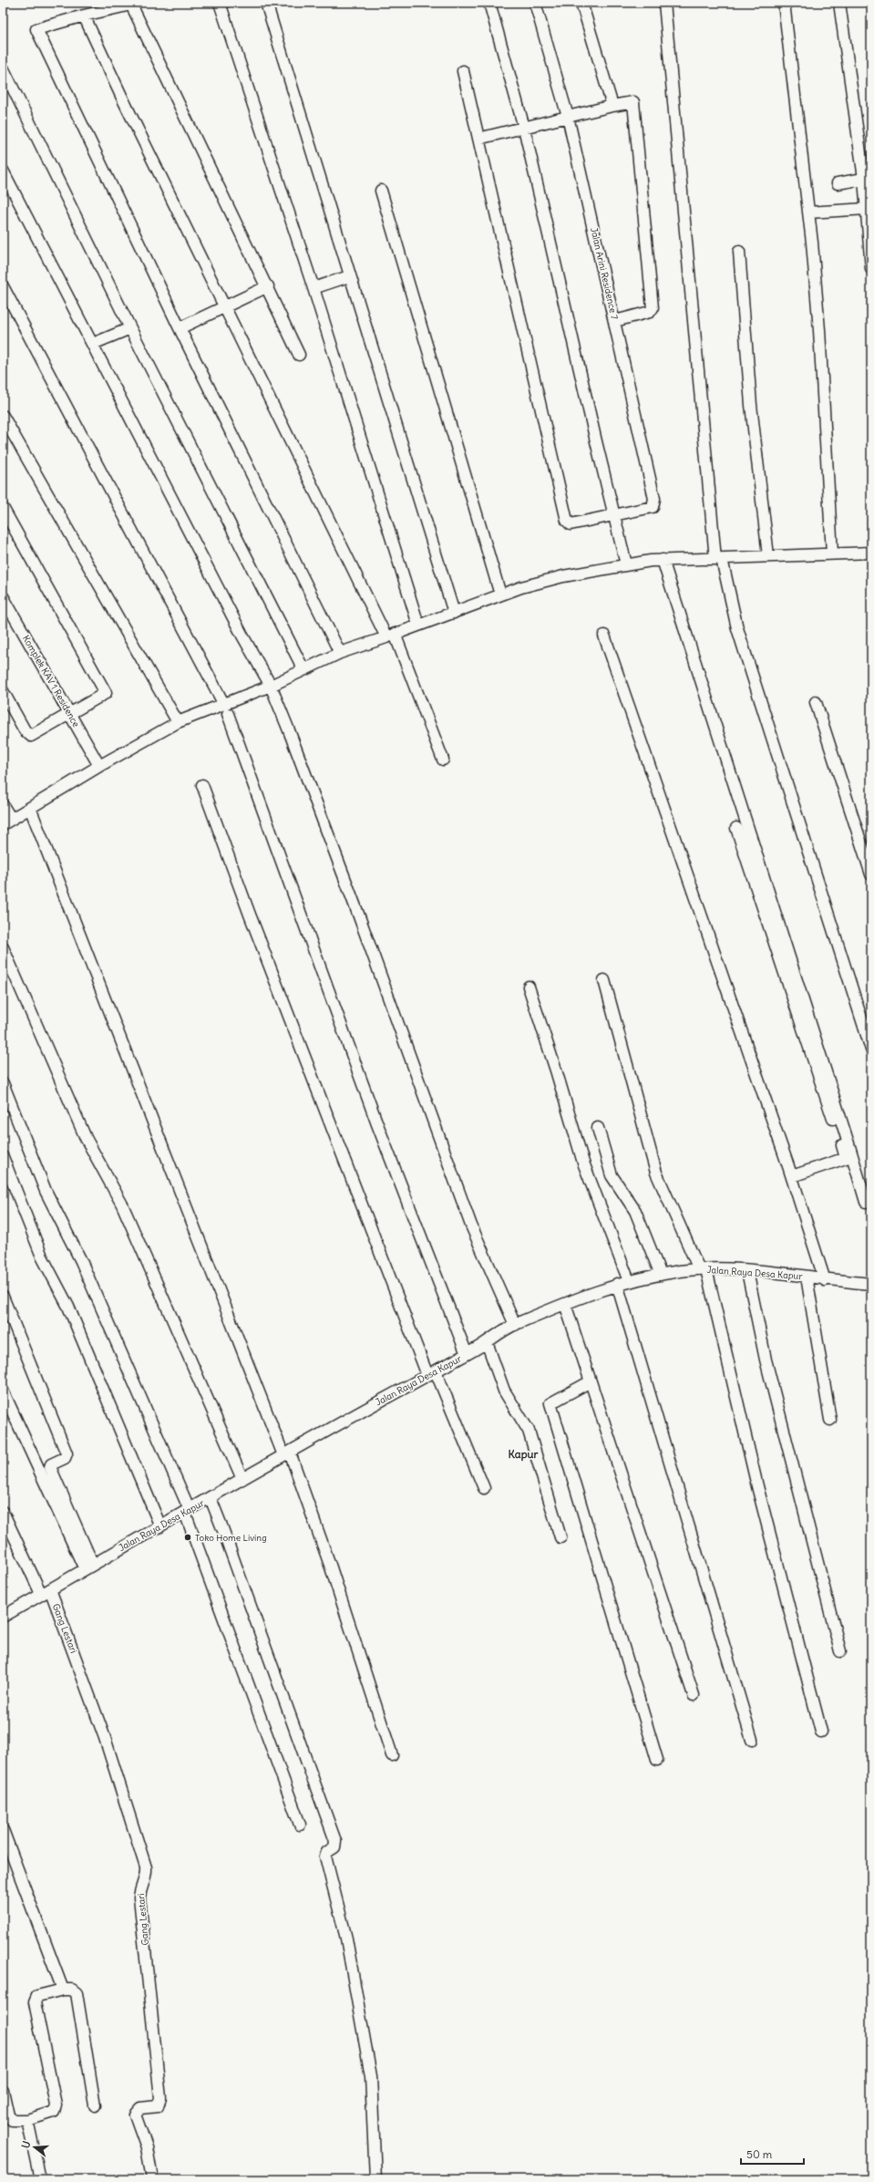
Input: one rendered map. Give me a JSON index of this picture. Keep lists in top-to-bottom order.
{
  "streets": {
    "street": [
      "Jalan Arini Residence 7",
      "Komplek KAV 1 Residence",
      "Jalan Raya Desa Kapur",
      "Gang Lestari"
    ]
  },
  "crossings": [
    ["Jalan Raya Desa Kapur", "Gang Lestari"]
  ],
  "districts": ["Kapur"],
  "places": ["Toko Home Living"],
  "scale_bar": "50 m",
  "north": "left"
}
